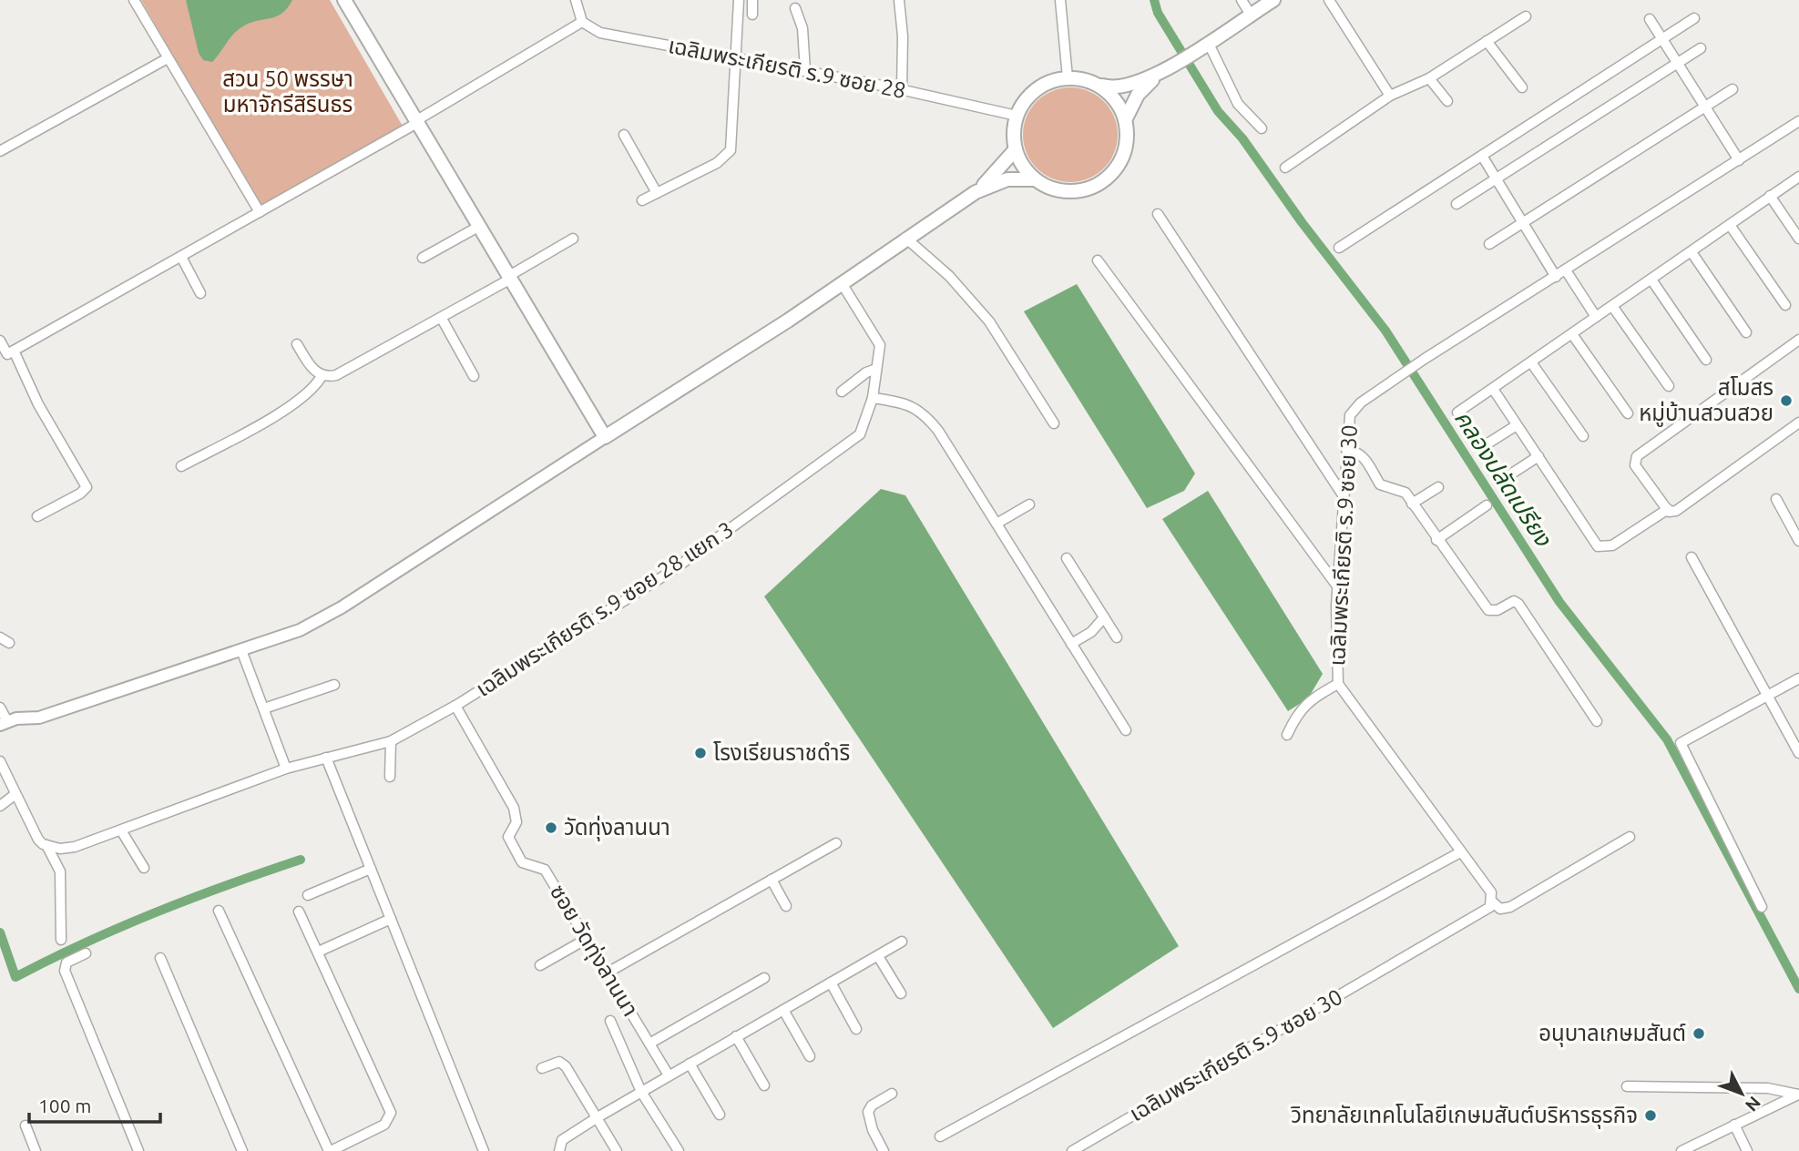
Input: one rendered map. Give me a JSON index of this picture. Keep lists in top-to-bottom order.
{
  "streets": {
    "street": [
      "เฉลิมพระเกียรติ ร.9 ซอย 28",
      "เฉลิมพระเกียรติ ร.9 ซอย 30",
      "เฉลิมพระเกียรติ ร.9 ซอย 28 แยก 3",
      "ซอย วัดทุ่งลานนา"
    ]
  },
  "crossings": [
    ["เฉลิมพระเกียรติ ร.9 ซอย 28 แยก 3", "ซอย วัดทุ่งลานนา"]
  ],
  "water": ["คลองปลัดเปรียง"],
  "parks": ["สวน 50 พรรษา มหาจักรีสิรินธร"],
  "places": [
    "สโมสร หมู่บ้านสวนสวย",
    "โรงเรียนราชดำริ",
    "วัดทุ่งลานนา",
    "อนุบาลเกษมสันต์",
    "วิทยาลัยเทคโนโลยีเกษมสันต์บริหารธุรกิจ"
  ],
  "scale_bar": "100 m",
  "north": "bottom right"
}
